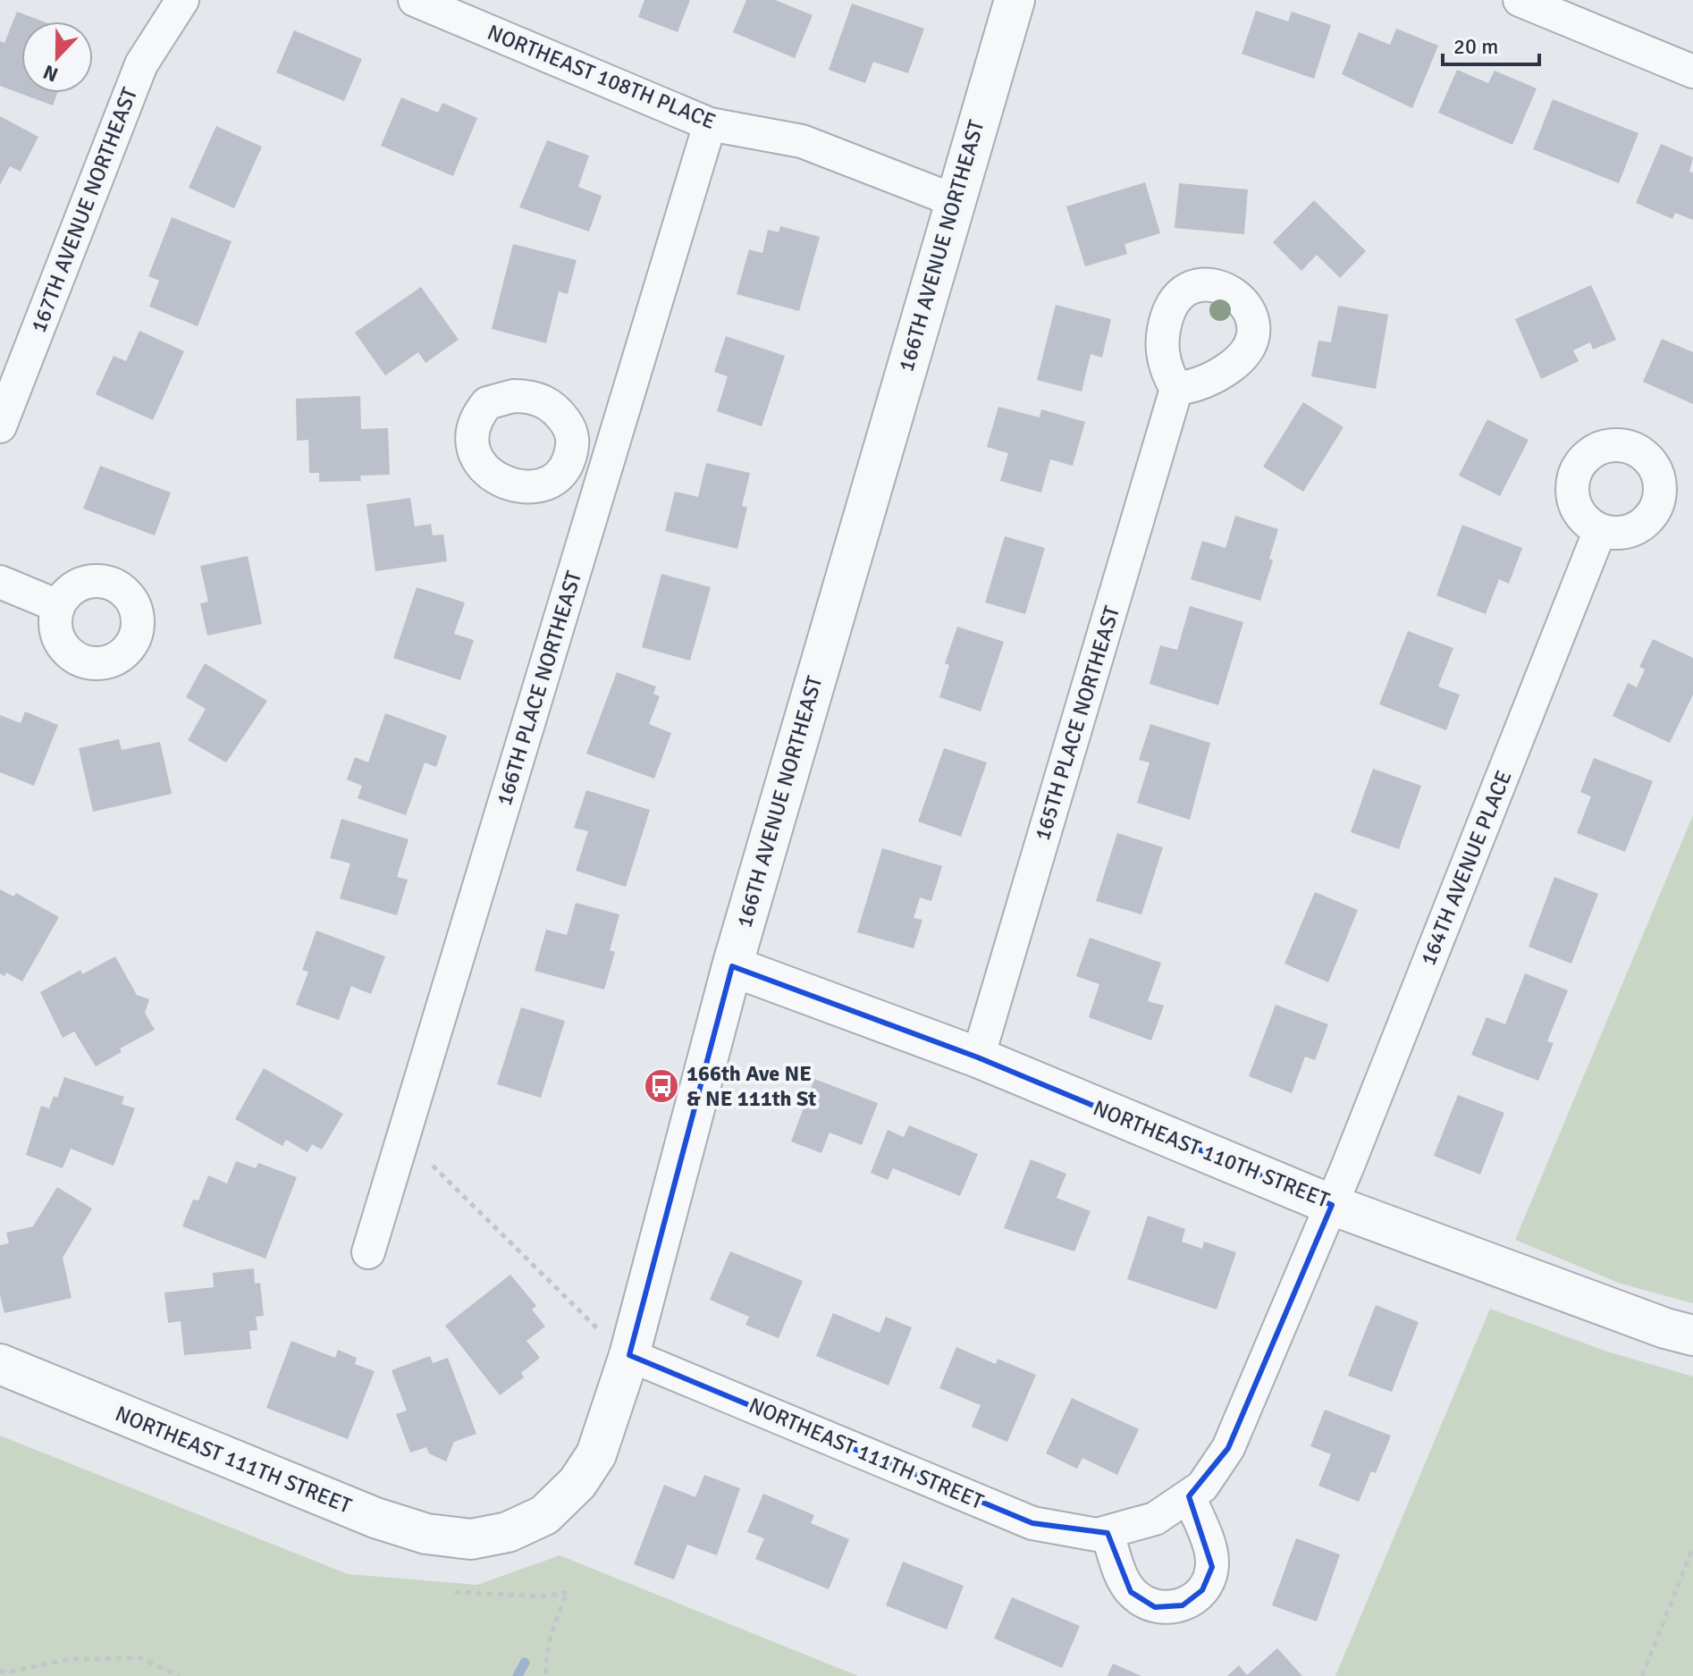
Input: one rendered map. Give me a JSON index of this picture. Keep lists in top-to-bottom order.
{
  "streets": {
    "street": [
      "NORTHEAST 108TH PLACE",
      "167TH AVENUE NORTHEAST",
      "166TH AVENUE NORTHEAST",
      "166TH PLACE NORTHEAST",
      "165TH PLACE NORTHEAST",
      "164TH AVENUE PLACE",
      "NORTHEAST 110TH STREET",
      "NORTHEAST 111TH STREET"
    ]
  },
  "crossings": [
    ["NORTHEAST 108TH PLACE", "166TH AVENUE NORTHEAST"],
    ["NORTHEAST 108TH PLACE", "166TH PLACE NORTHEAST"],
    ["166TH AVENUE NORTHEAST", "NORTHEAST 110TH STREET"],
    ["166TH AVENUE NORTHEAST", "NORTHEAST 111TH STREET"],
    ["165TH PLACE NORTHEAST", "NORTHEAST 110TH STREET"],
    ["164TH AVENUE PLACE", "NORTHEAST 110TH STREET"],
    ["164TH AVENUE PLACE", "NORTHEAST 111TH STREET"]
  ],
  "places": {
    "bus stop": ["166th Ave NE & NE 111th St"]
  },
  "scale_bar": "20 m",
  "north": "bottom"
}
